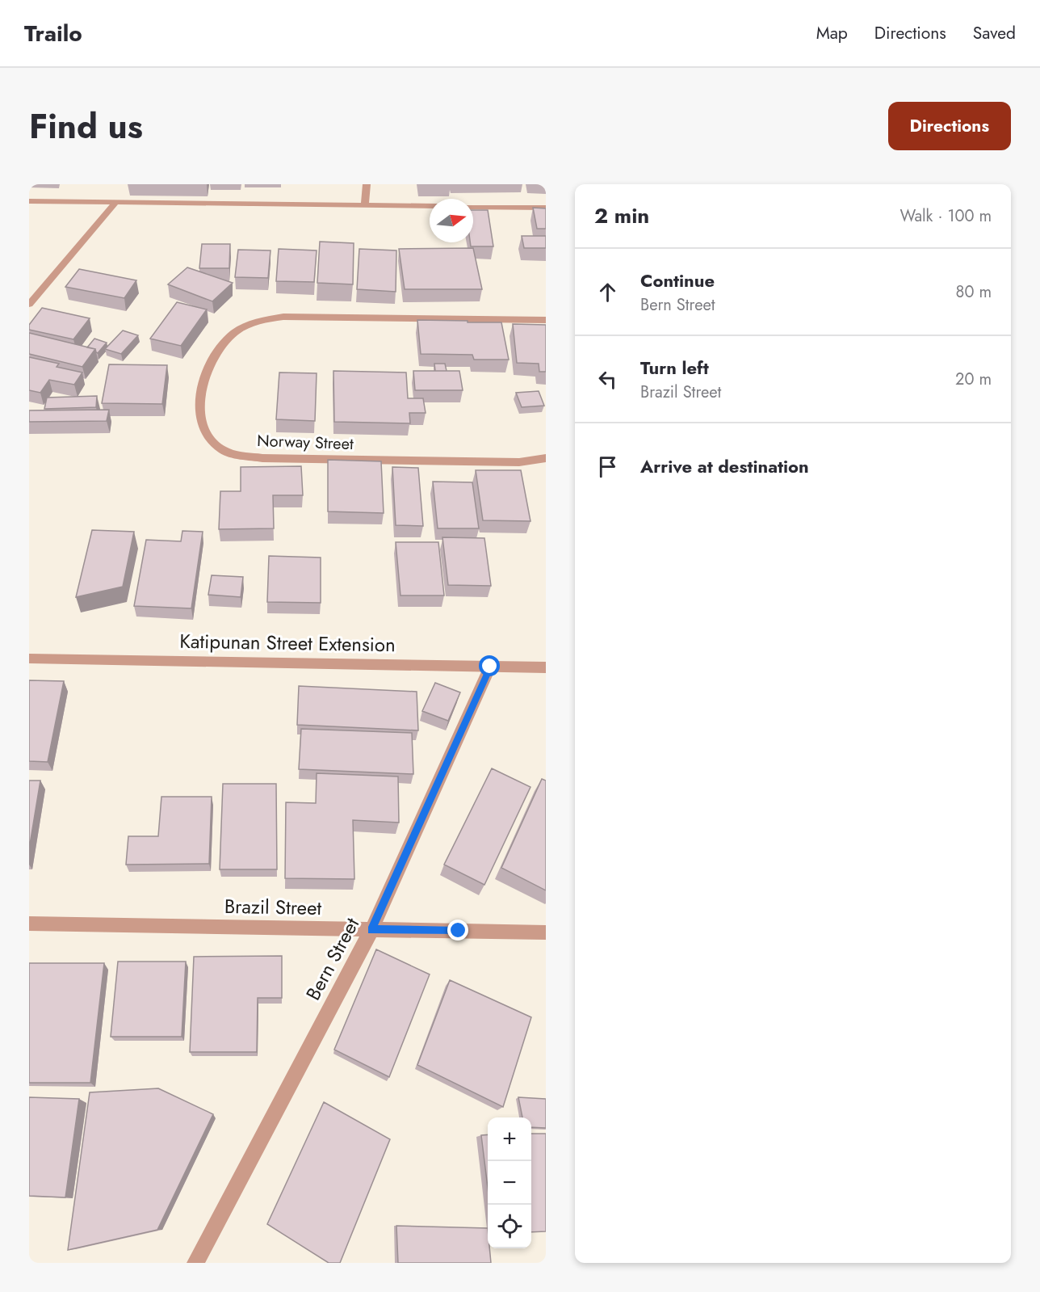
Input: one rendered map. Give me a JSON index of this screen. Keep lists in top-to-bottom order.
{
  "streets": {
    "street": [
      "Norway Street",
      "Katipunan Street Extension",
      "Brazil Street",
      "Bern Street"
    ]
  },
  "crossings": [
    ["Katipunan Street Extension", "Bern Street"],
    ["Brazil Street", "Bern Street"]
  ],
  "north": "right",
  "page": {
    "header": "Trailo",
    "nav": ["Map", "Directions", "Saved"],
    "title": "Find us",
    "buttons": "Directions",
    "heading": ["2 min", "Walk · 100 m"],
    "list": [
      ["Continue", "Bern Street", "80 m"],
      ["Turn left", "Brazil Street", "20 m"],
      "Arrive at destination"
    ],
    "map_buttons": ["+", "−"]
  }
}
